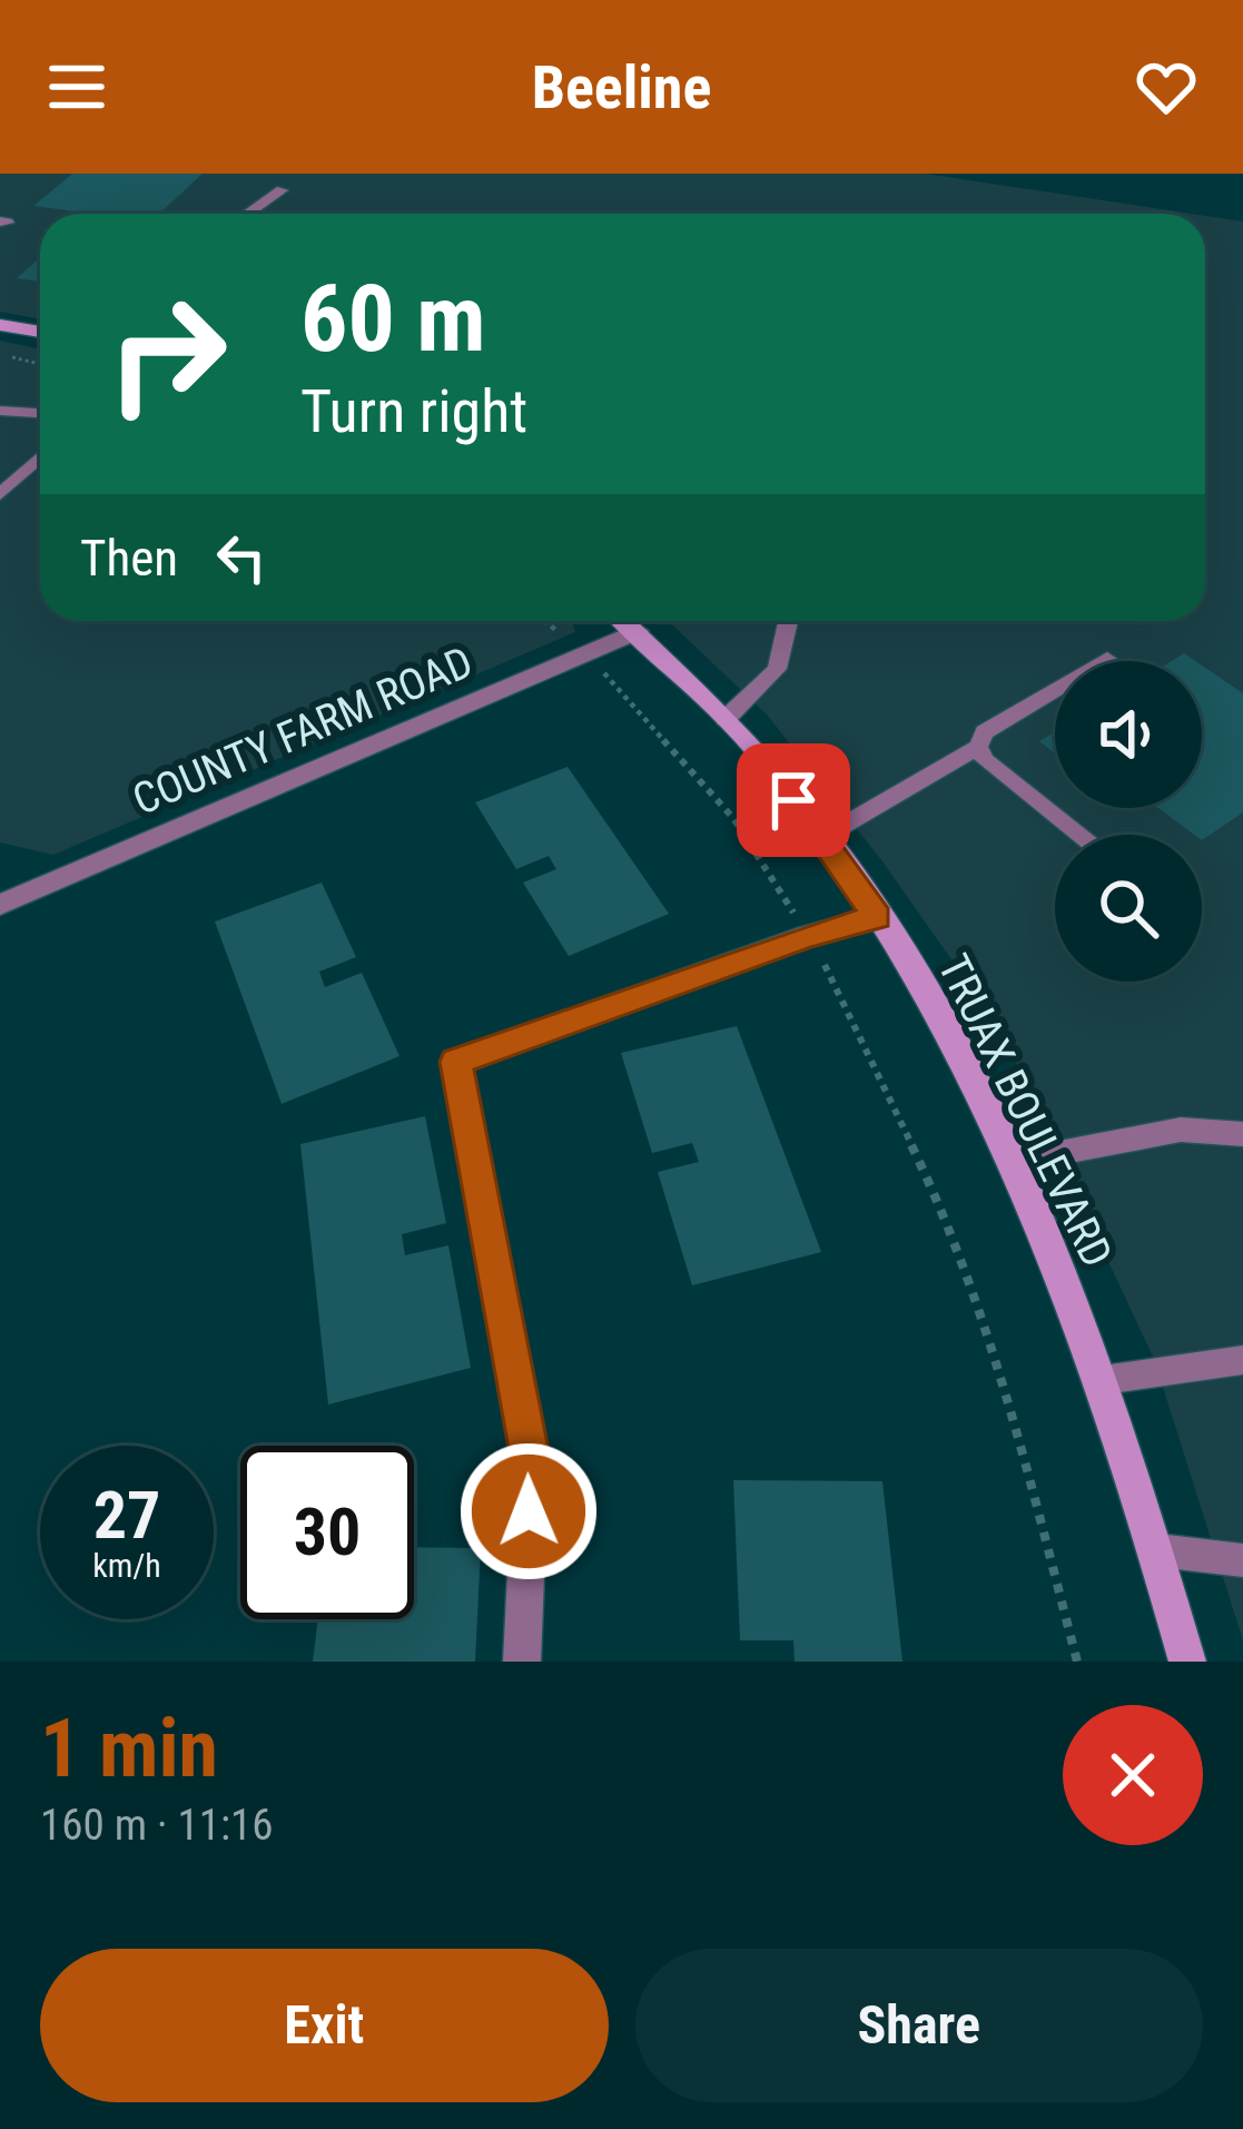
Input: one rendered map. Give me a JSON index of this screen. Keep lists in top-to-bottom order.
{
  "streets": {
    "main road": ["TRUAX BOULEVARD"],
    "street": ["COUNTY FARM ROAD"]
  },
  "crossings": [
    ["COUNTY FARM ROAD", "TRUAX BOULEVARD"]
  ],
  "page": {
    "header": "Beeline",
    "turn": ["60 m", "Turn right"],
    "then": "Then",
    "speed": "27 km/h",
    "limit": "30",
    "heading": ["1 min", "160 m · 11:16"],
    "buttons": ["Exit", "Share"]
  }
}
